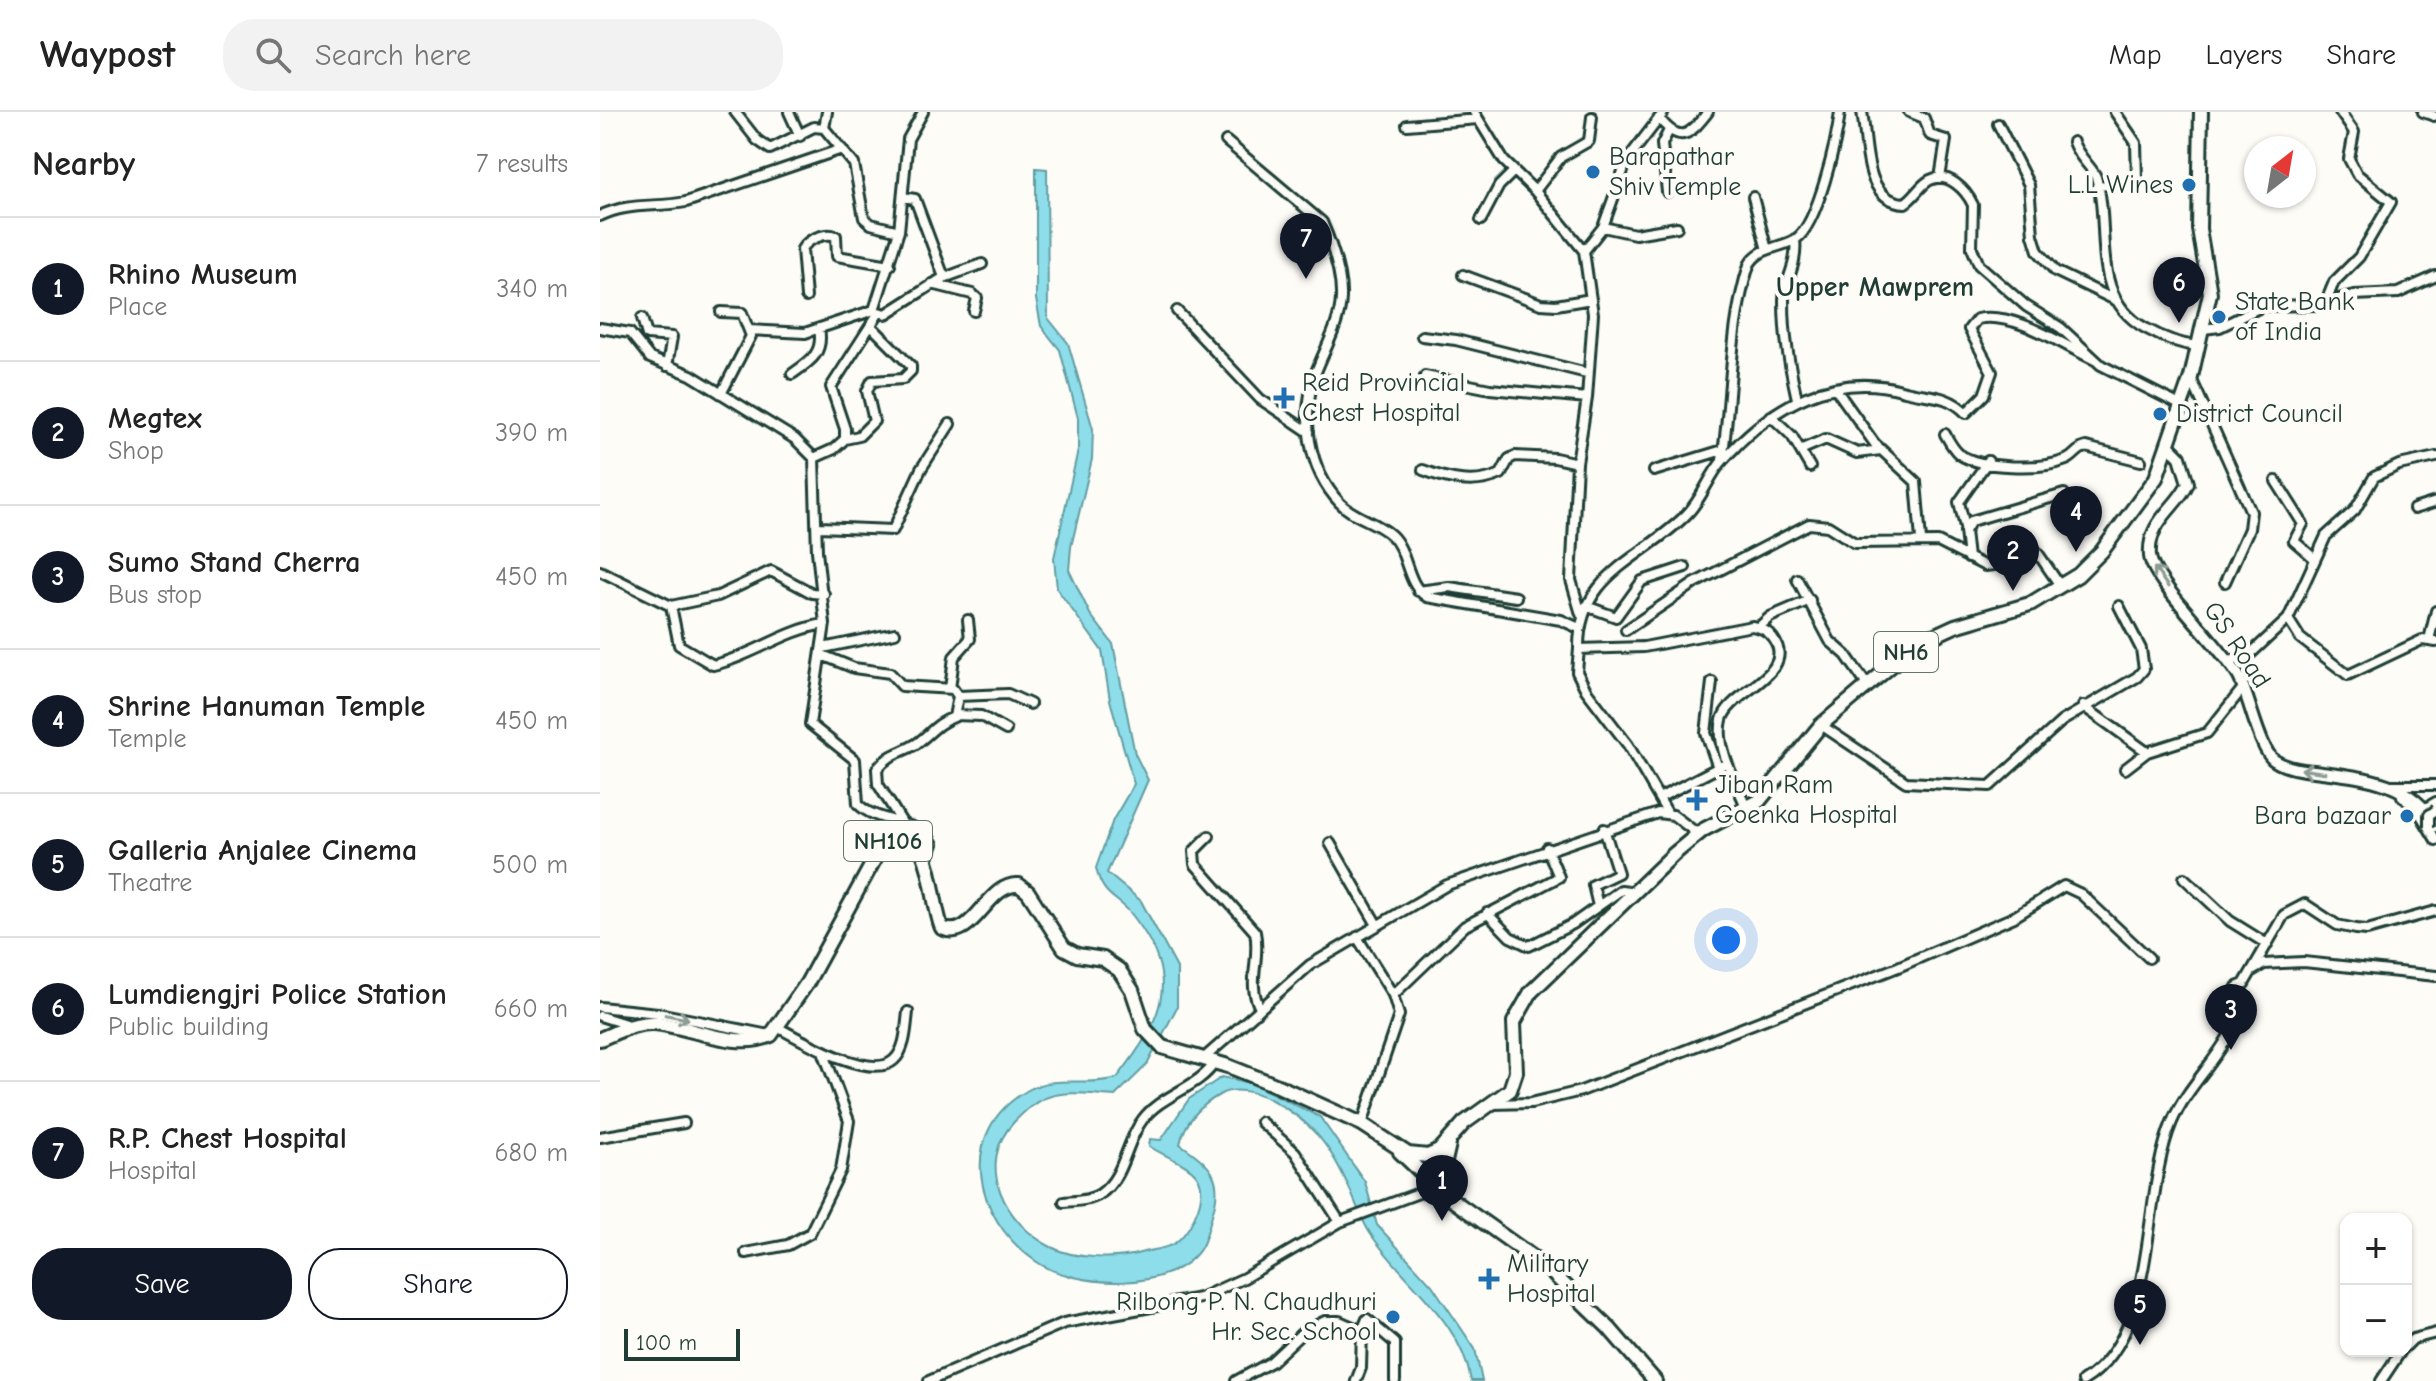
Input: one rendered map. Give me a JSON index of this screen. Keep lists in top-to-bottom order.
{
  "streets": {
    "highway": ["NH6", "NH106"],
    "main road": ["GS Road"]
  },
  "crossings": [
    ["GS Road", "NH6"]
  ],
  "one_way": ["GS Road"],
  "districts": ["Upper Mawprem"],
  "places": {
    "other": [
      "Barapathar Shiv Temple",
      "L.L Wines",
      "State Bank of India",
      "District Council",
      "Bara bazaar",
      "Rilbong P. N. Chaudhuri Hr. Sec. School"
    ],
    "health": ["Reid Provincial Chest Hospital", "Jiban Ram Goenka Hospital", "Military Hospital"]
  },
  "scale_bar": "100 m",
  "north": "top right",
  "page": {
    "header": "Waypost",
    "search": "Search here",
    "nav": ["Map", "Layers", "Share"],
    "heading": ["Nearby", "7 results"],
    "pins": [
      "7",
      "6",
      "4",
      "2",
      "3",
      "1",
      "5"
    ],
    "list": [
      {
        "mark": "1",
        "name": "Rhino Museum",
        "note": "Place",
        "value": "340 m"
      },
      {
        "mark": "2",
        "name": "Megtex",
        "note": "Shop",
        "value": "390 m"
      },
      {
        "mark": "3",
        "name": "Sumo Stand Cherra",
        "note": "Bus stop",
        "value": "450 m"
      },
      {
        "mark": "4",
        "name": "Shrine Hanuman Temple",
        "note": "Temple",
        "value": "450 m"
      },
      {
        "mark": "5",
        "name": "Galleria Anjalee Cinema",
        "note": "Theatre",
        "value": "500 m"
      },
      {
        "mark": "6",
        "name": "Lumdiengjri Police Station",
        "note": "Public building",
        "value": "660 m"
      },
      {
        "mark": "7",
        "name": "R.P. Chest Hospital",
        "note": "Hospital",
        "value": "680 m"
      }
    ],
    "map_buttons": ["+", "−"],
    "buttons": ["Save", "Share"],
    "scale": "100 m"
  }
}
